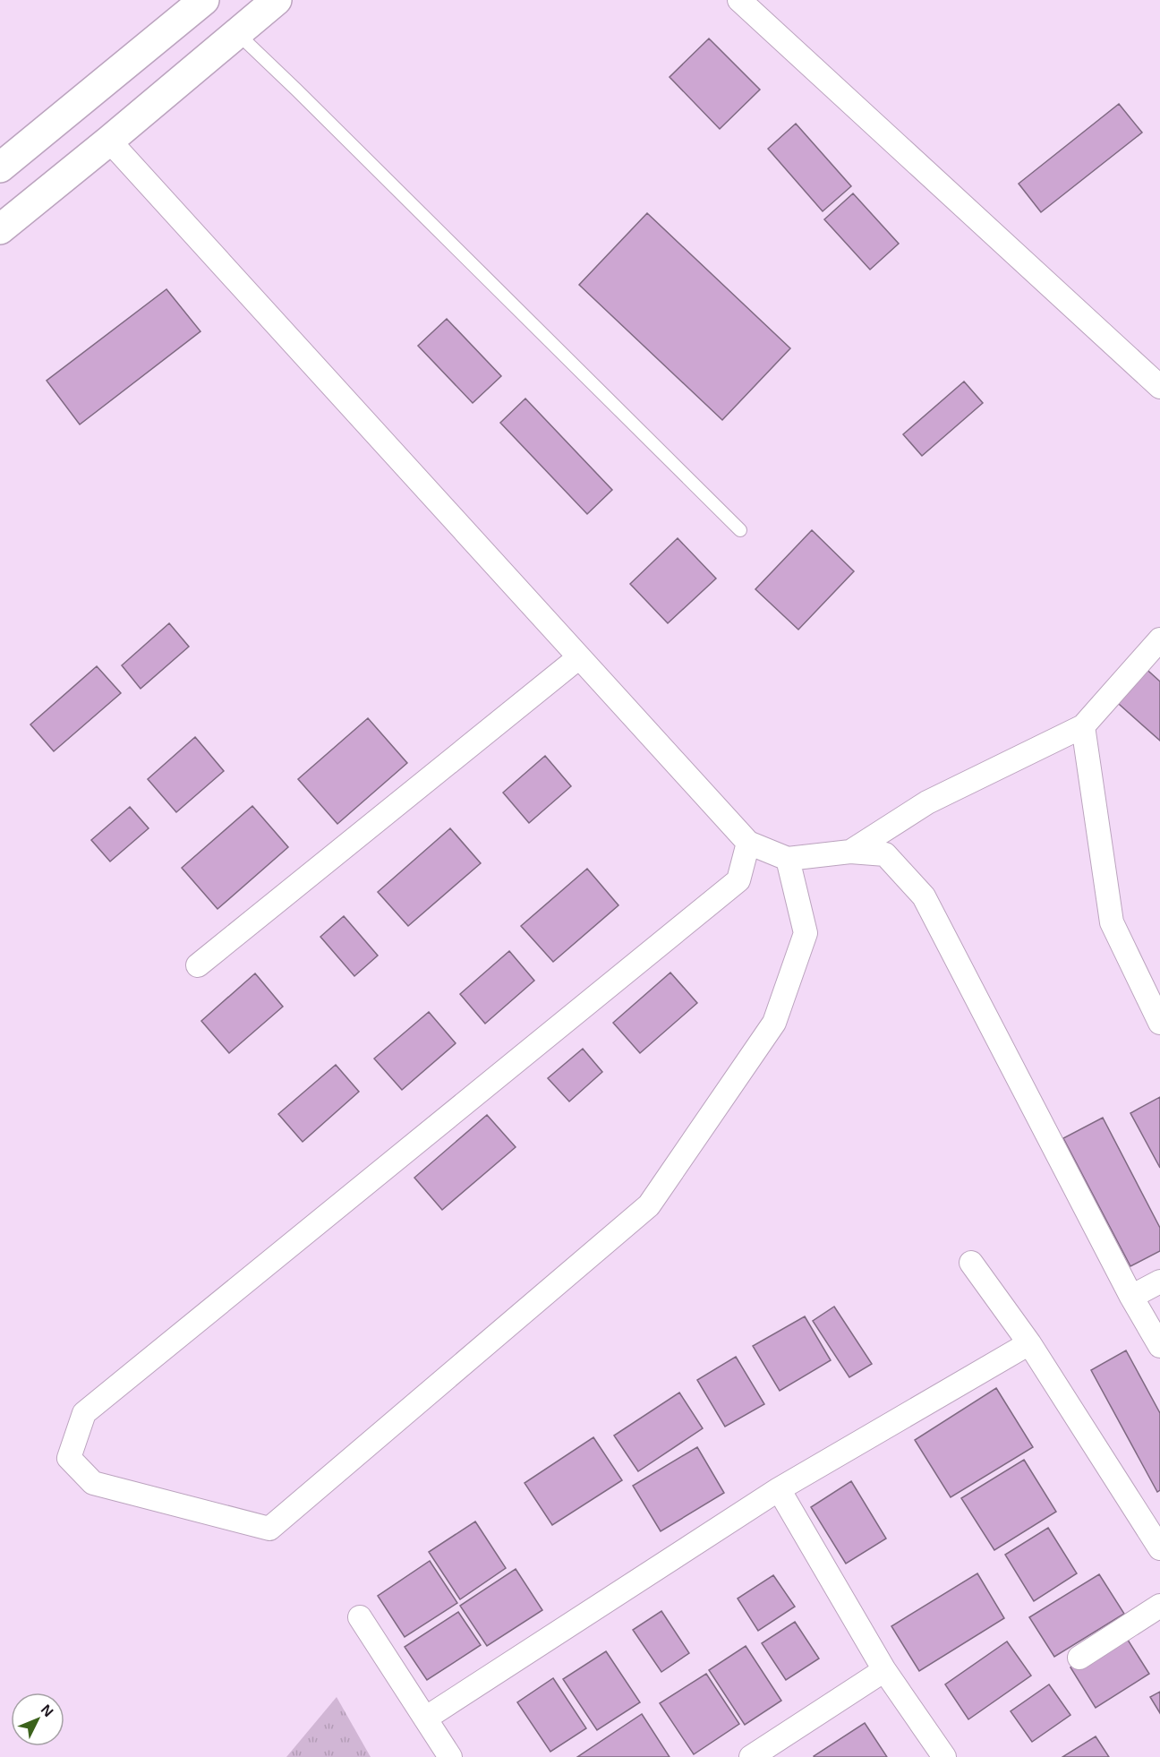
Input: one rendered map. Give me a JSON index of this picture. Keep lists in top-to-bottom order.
{
  "north": "top right"
}
